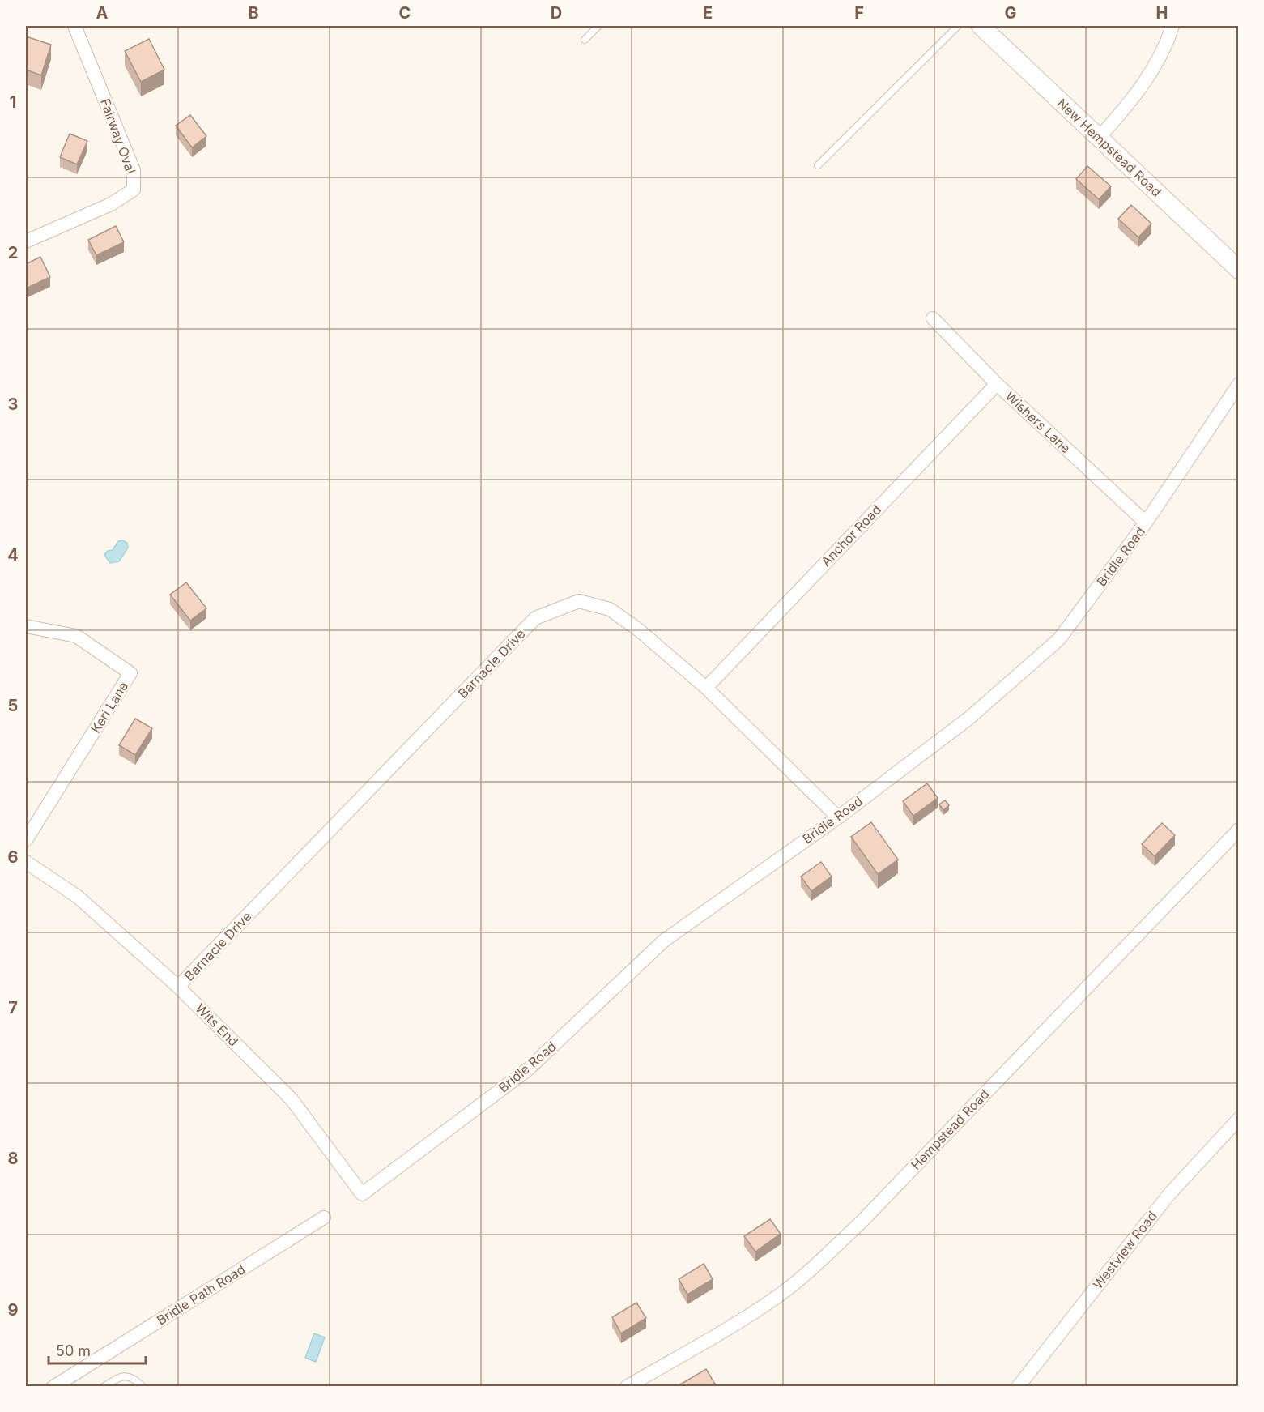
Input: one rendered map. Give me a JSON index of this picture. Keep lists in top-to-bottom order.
{
  "streets": {
    "street": [
      "Fairway Oval",
      "New Hempstead Road",
      "Wishers Lane",
      "Anchor Road",
      "Bridle Road",
      "Barnacle Drive",
      "Keri Lane",
      "Wits End",
      "Hempstead Road",
      "Westview Road",
      "Bridle Path Road"
    ]
  },
  "crossings": [
    ["Wishers Lane", "Anchor Road"],
    ["Wishers Lane", "Bridle Road"],
    ["Anchor Road", "Barnacle Drive"],
    ["Bridle Road", "Barnacle Drive"],
    ["Bridle Road", "Wits End"],
    ["Barnacle Drive", "Wits End"]
  ],
  "scale_bar": "50 m",
  "grid": {
    "columns": [
      "A",
      "B",
      "C",
      "D",
      "E",
      "F",
      "G",
      "H"
    ],
    "rows": [
      "1",
      "2",
      "3",
      "4",
      "5",
      "6",
      "7",
      "8",
      "9"
    ]
  }
}
